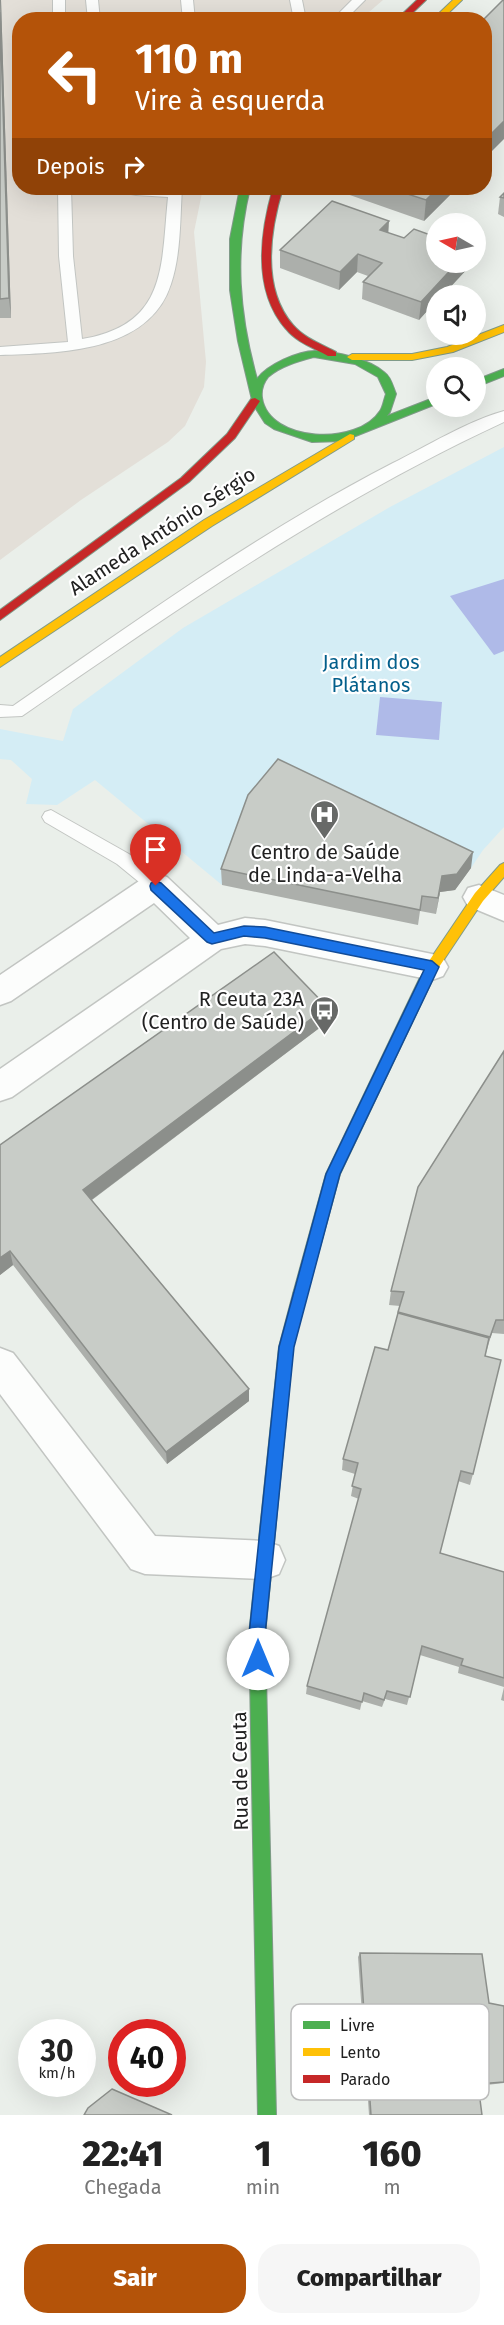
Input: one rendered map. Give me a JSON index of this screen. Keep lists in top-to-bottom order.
{
  "streets": {
    "street": ["Alameda António Sérgio", "Rua de Ceuta"]
  },
  "parks": ["Jardim dos Plátanos"],
  "places": {
    "hospital": ["Centro de Saúde de Linda-a-Velha"],
    "bus stop": ["R Ceuta 23A (Centro de Saúde)"]
  },
  "legend": ["Livre", "Lento", "Parado"],
  "north": "left",
  "page": {
    "turn": ["110 m", "Vire à esquerda"],
    "then": "Depois",
    "speed": "30 km/h",
    "limit": "40",
    "eta": [
      "22:41",
      "Chegada",
      "1",
      "min",
      "160",
      "m"
    ],
    "buttons": ["Sair", "Compartilhar"]
  }
}
